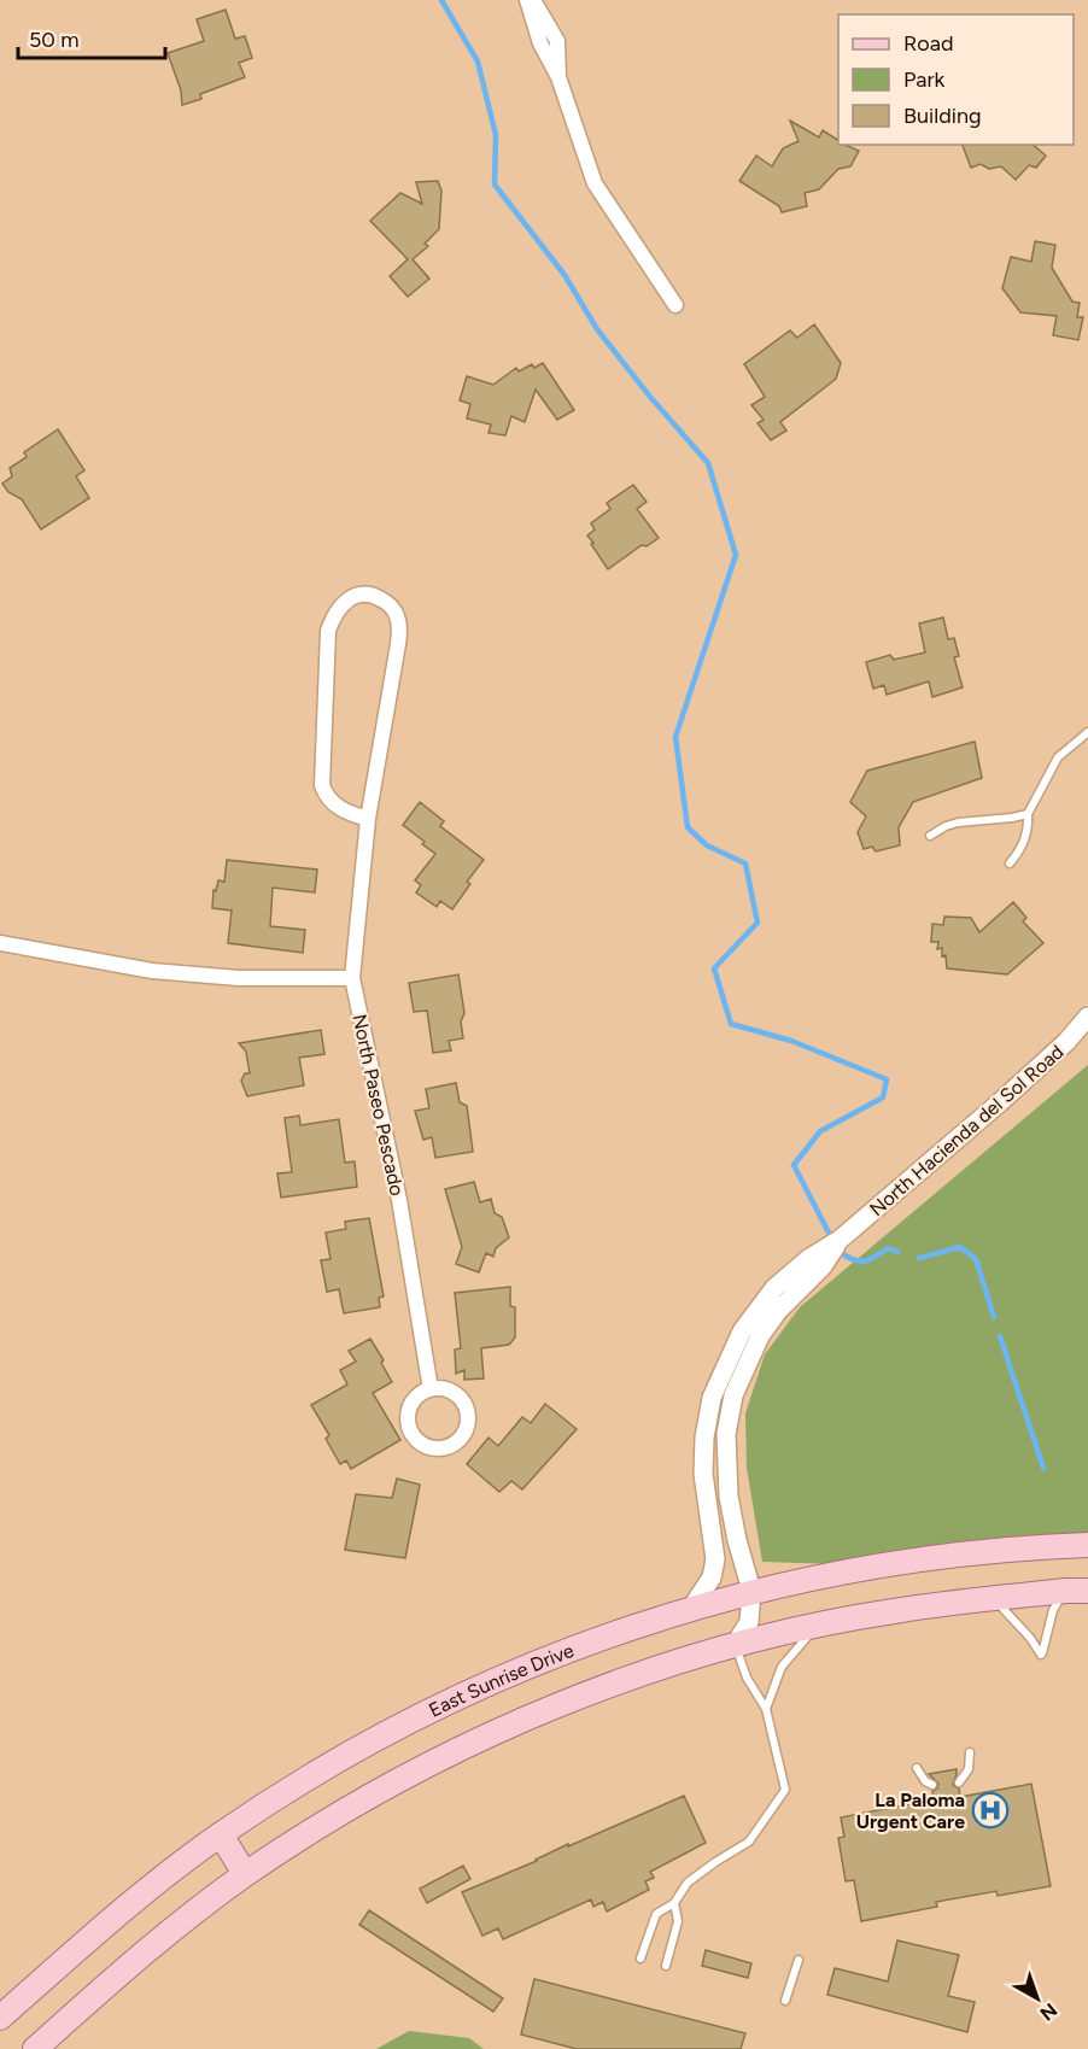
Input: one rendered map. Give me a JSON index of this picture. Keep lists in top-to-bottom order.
{
  "streets": {
    "main road": ["East Sunrise Drive"],
    "street": ["North Paseo Pescado", "North Hacienda del Sol Road"]
  },
  "crossings": [
    ["North Hacienda del Sol Road", "East Sunrise Drive"]
  ],
  "places": {
    "hospital": ["La Paloma Urgent Care"]
  },
  "legend": ["Road", "Park", "Building"],
  "scale_bar": "50 m",
  "north": "bottom right"
}
